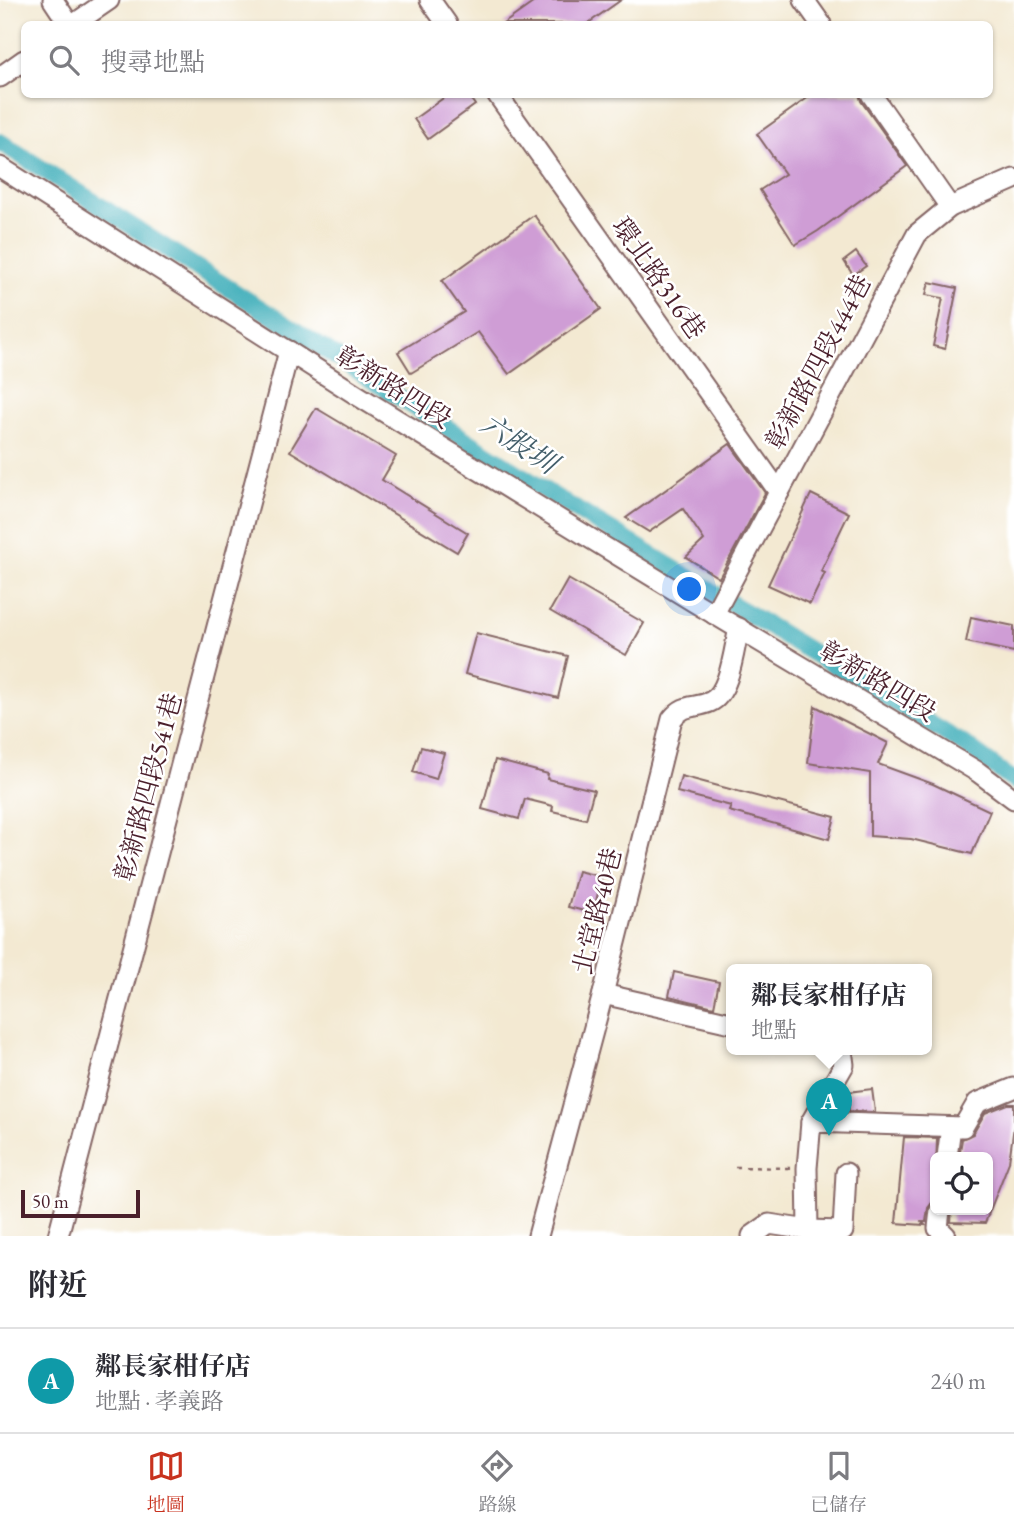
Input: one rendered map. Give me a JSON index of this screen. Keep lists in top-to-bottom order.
{
  "streets": {
    "street": [
      "環北路316巷",
      "彰新路四段444巷",
      "彰新路四段",
      "彰新路四段541巷",
      "北堂路40巷"
    ]
  },
  "crossings": [
    ["環北路316巷", "彰新路四段444巷"],
    ["彰新路四段444巷", "彰新路四段"],
    ["彰新路四段", "彰新路四段541巷"],
    ["彰新路四段", "北堂路40巷"]
  ],
  "water": ["六股圳"],
  "scale_bar": "50 m",
  "page": {
    "search": "搜尋地點",
    "popup": ["鄰長家柑仔店", "地點"],
    "pins": "A",
    "scale": "50 m",
    "heading": "附近",
    "list": [
      {
        "mark": "A",
        "name": "鄰長家柑仔店",
        "note": "地點 · 孝義路",
        "value": "240 m"
      }
    ],
    "nav": ["地圖", "路線", "已儲存"]
  }
}
